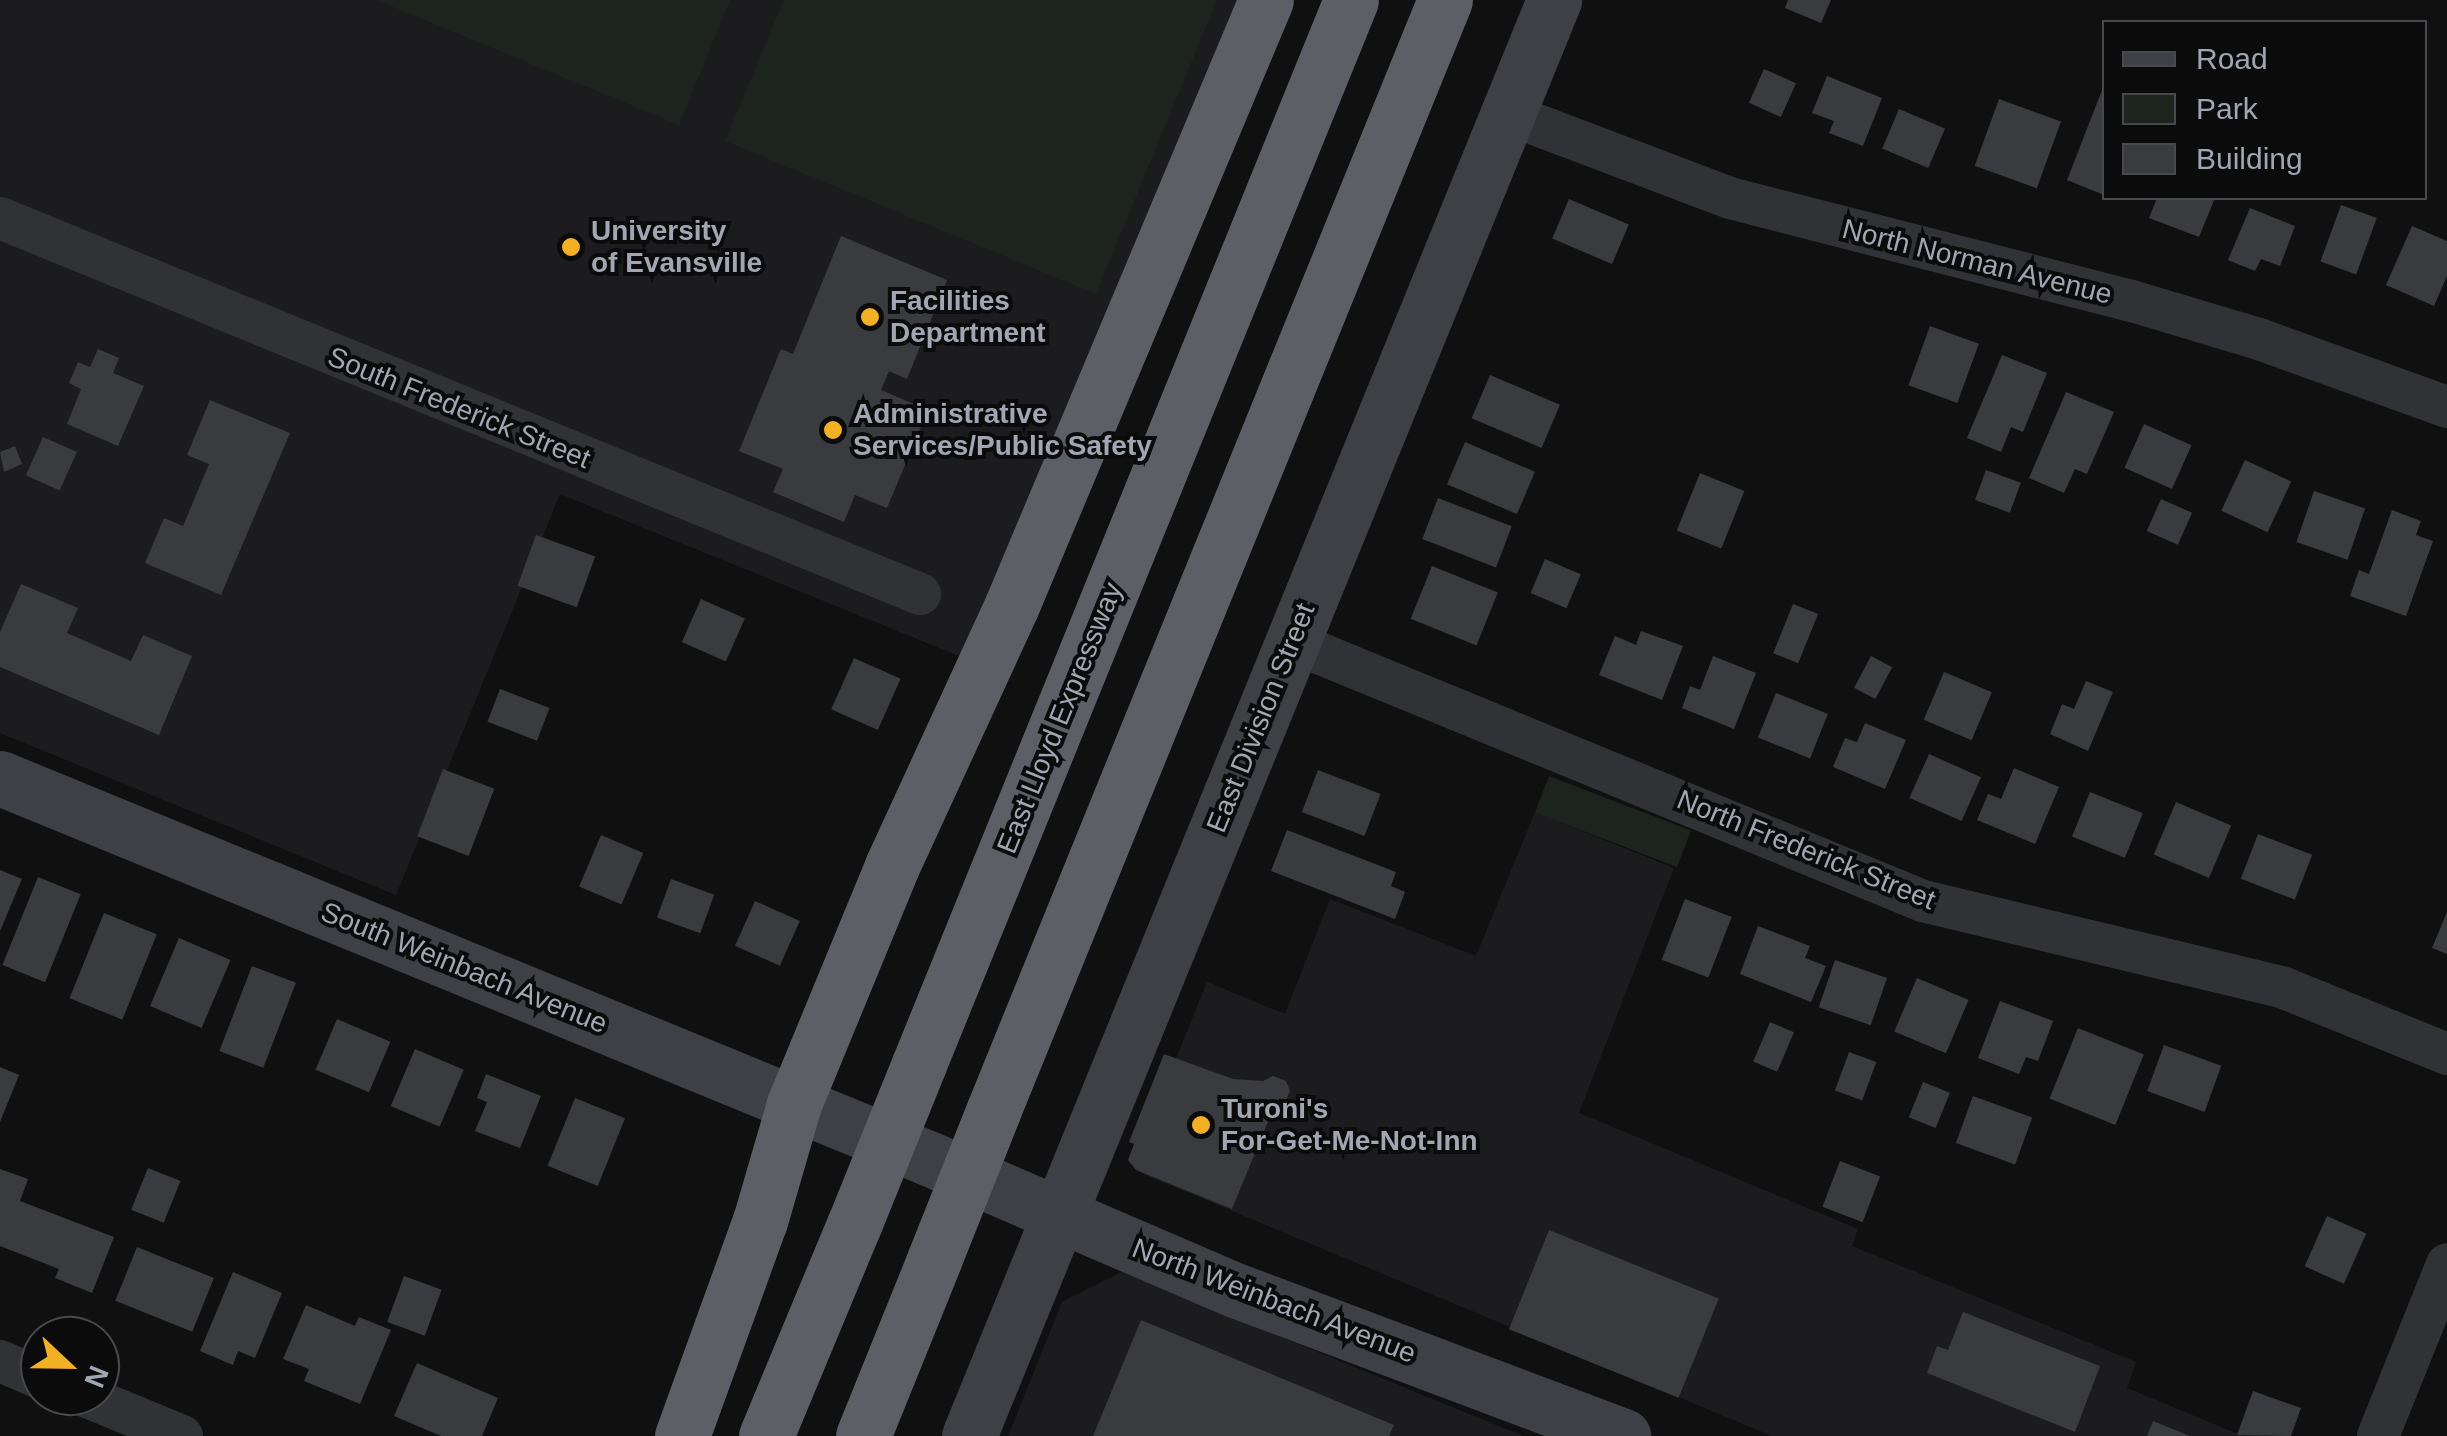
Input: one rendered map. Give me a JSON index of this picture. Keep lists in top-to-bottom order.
{
  "streets": {
    "highway": ["East Lloyd Expressway"],
    "street": [
      "North Norman Avenue",
      "South Frederick Street",
      "East Division Street",
      "North Frederick Street",
      "South Weinbach Avenue",
      "North Weinbach Avenue"
    ]
  },
  "crossings": [
    ["North Norman Avenue", "East Division Street"],
    ["East Division Street", "North Frederick Street"],
    ["East Division Street", "North Weinbach Avenue"],
    ["South Weinbach Avenue", "North Weinbach Avenue"]
  ],
  "places": [
    "University of Evansville",
    "Facilities Department",
    "Administrative Services/Public Safety",
    "Turoni's For-Get-Me-Not-Inn"
  ],
  "legend": ["Road", "Park", "Building"],
  "north": "right"
}
